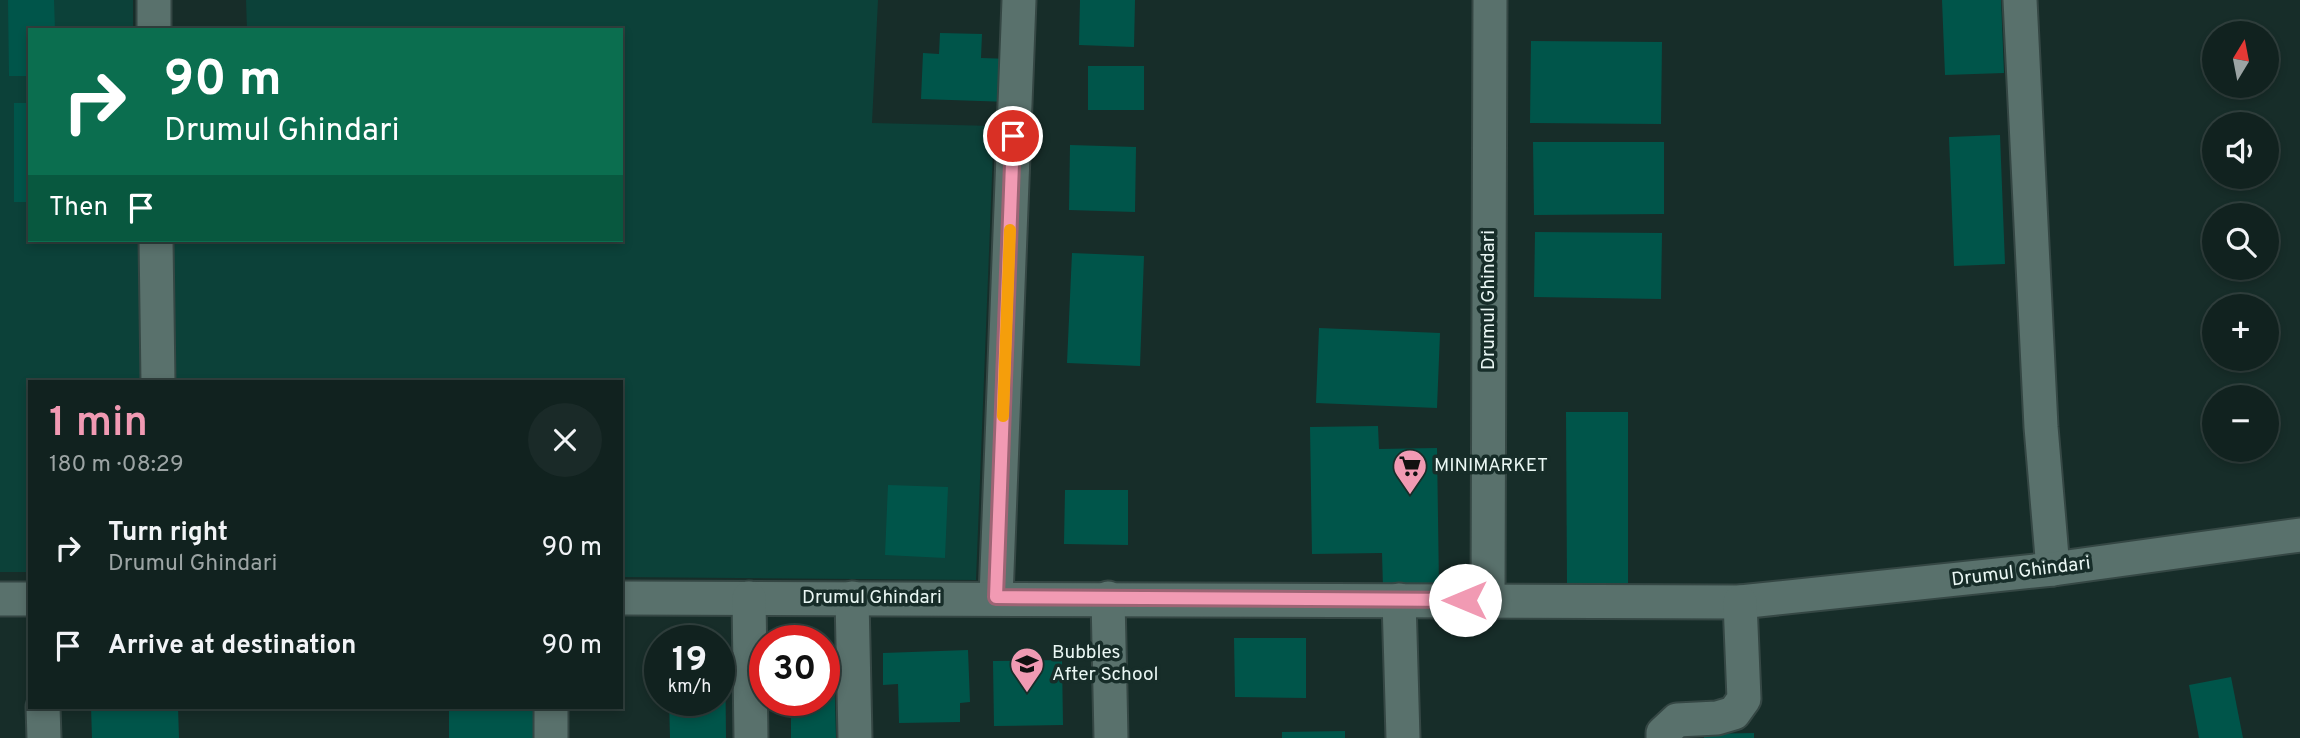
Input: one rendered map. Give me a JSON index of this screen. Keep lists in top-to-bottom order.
{
  "streets": {
    "street": ["Drumul Ghindari"]
  },
  "places": {
    "supermarket": ["MINIMARKET"],
    "school or university": ["Bubbles After School"]
  },
  "north": "top",
  "page": {
    "map_buttons": ["+", "−"],
    "turn": ["90 m", "Drumul Ghindari"],
    "then": "Then",
    "heading": ["1 min", "180 m · 08:29"],
    "list": [
      {
        "name": "Turn right",
        "note": "Drumul Ghindari",
        "value": "90 m"
      },
      {
        "name": "Arrive at destination",
        "value": "90 m"
      }
    ],
    "speed": "19 km/h",
    "limit": "30"
  }
}
